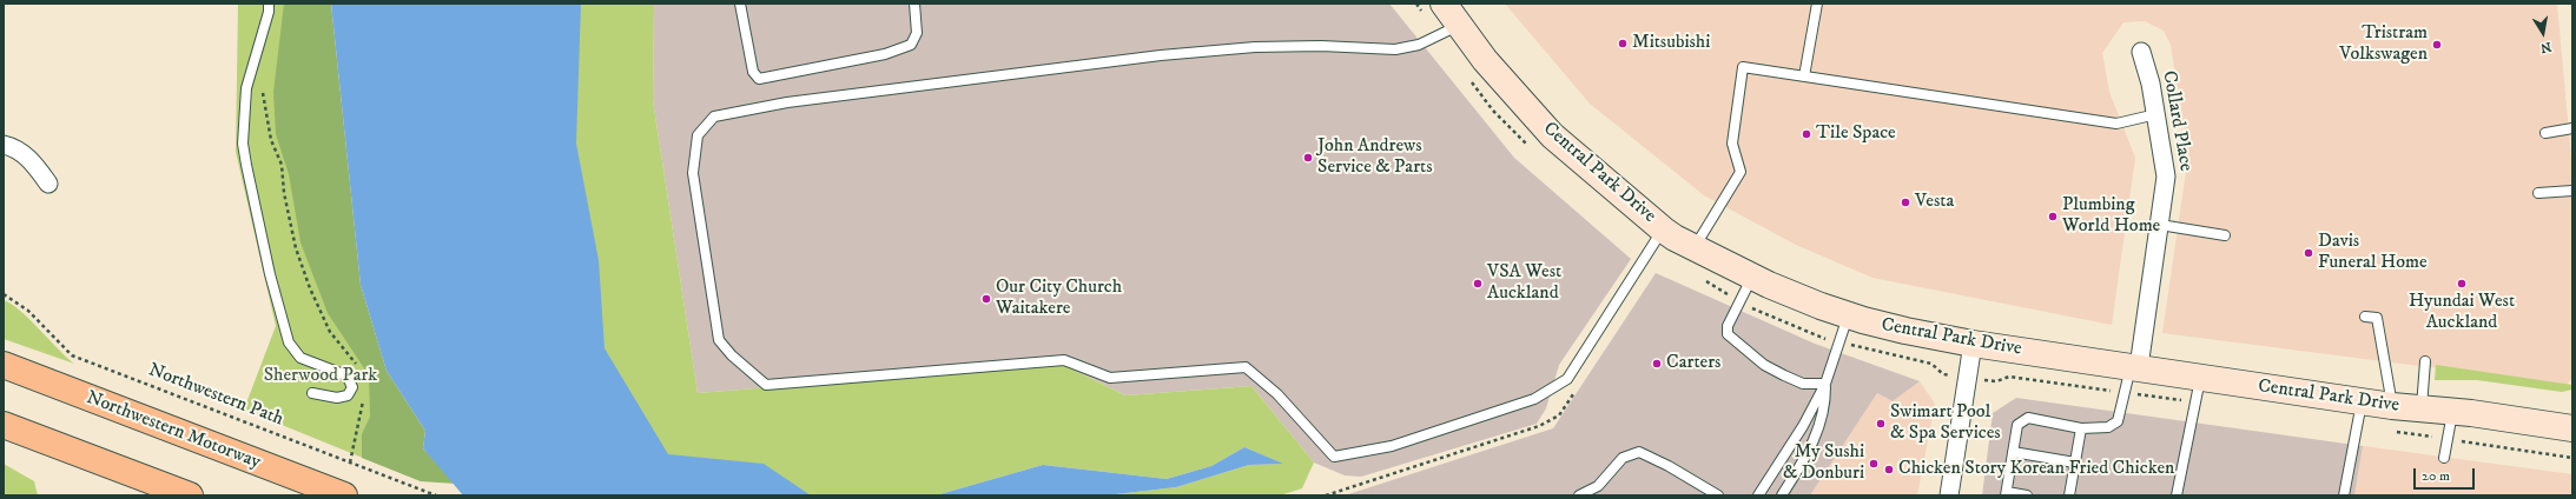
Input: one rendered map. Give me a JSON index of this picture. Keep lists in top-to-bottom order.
{
  "streets": {
    "highway": ["Northwestern Motorway"],
    "main road": ["Central Park Drive"],
    "street": ["Collard Place"],
    "path": ["Northwestern Path"]
  },
  "crossings": [
    ["Collard Place", "Central Park Drive"]
  ],
  "parks": ["Sherwood Park"],
  "places": [
    "Mitsubishi",
    "Tristram Volkswagen",
    "Tile Space",
    "John Andrews Service & Parts",
    "Vesta",
    "Plumbing World Home",
    "Davis Funeral Home",
    "VSA West Auckland",
    "Hyundai West Auckland",
    "Our City Church Waitakere",
    "Carters",
    "Swimart Pool & Spa Services",
    "My Sushi & Donburi",
    "Chicken Story Korean Fried Chicken"
  ],
  "scale_bar": "20 m",
  "north": "bottom"
}
